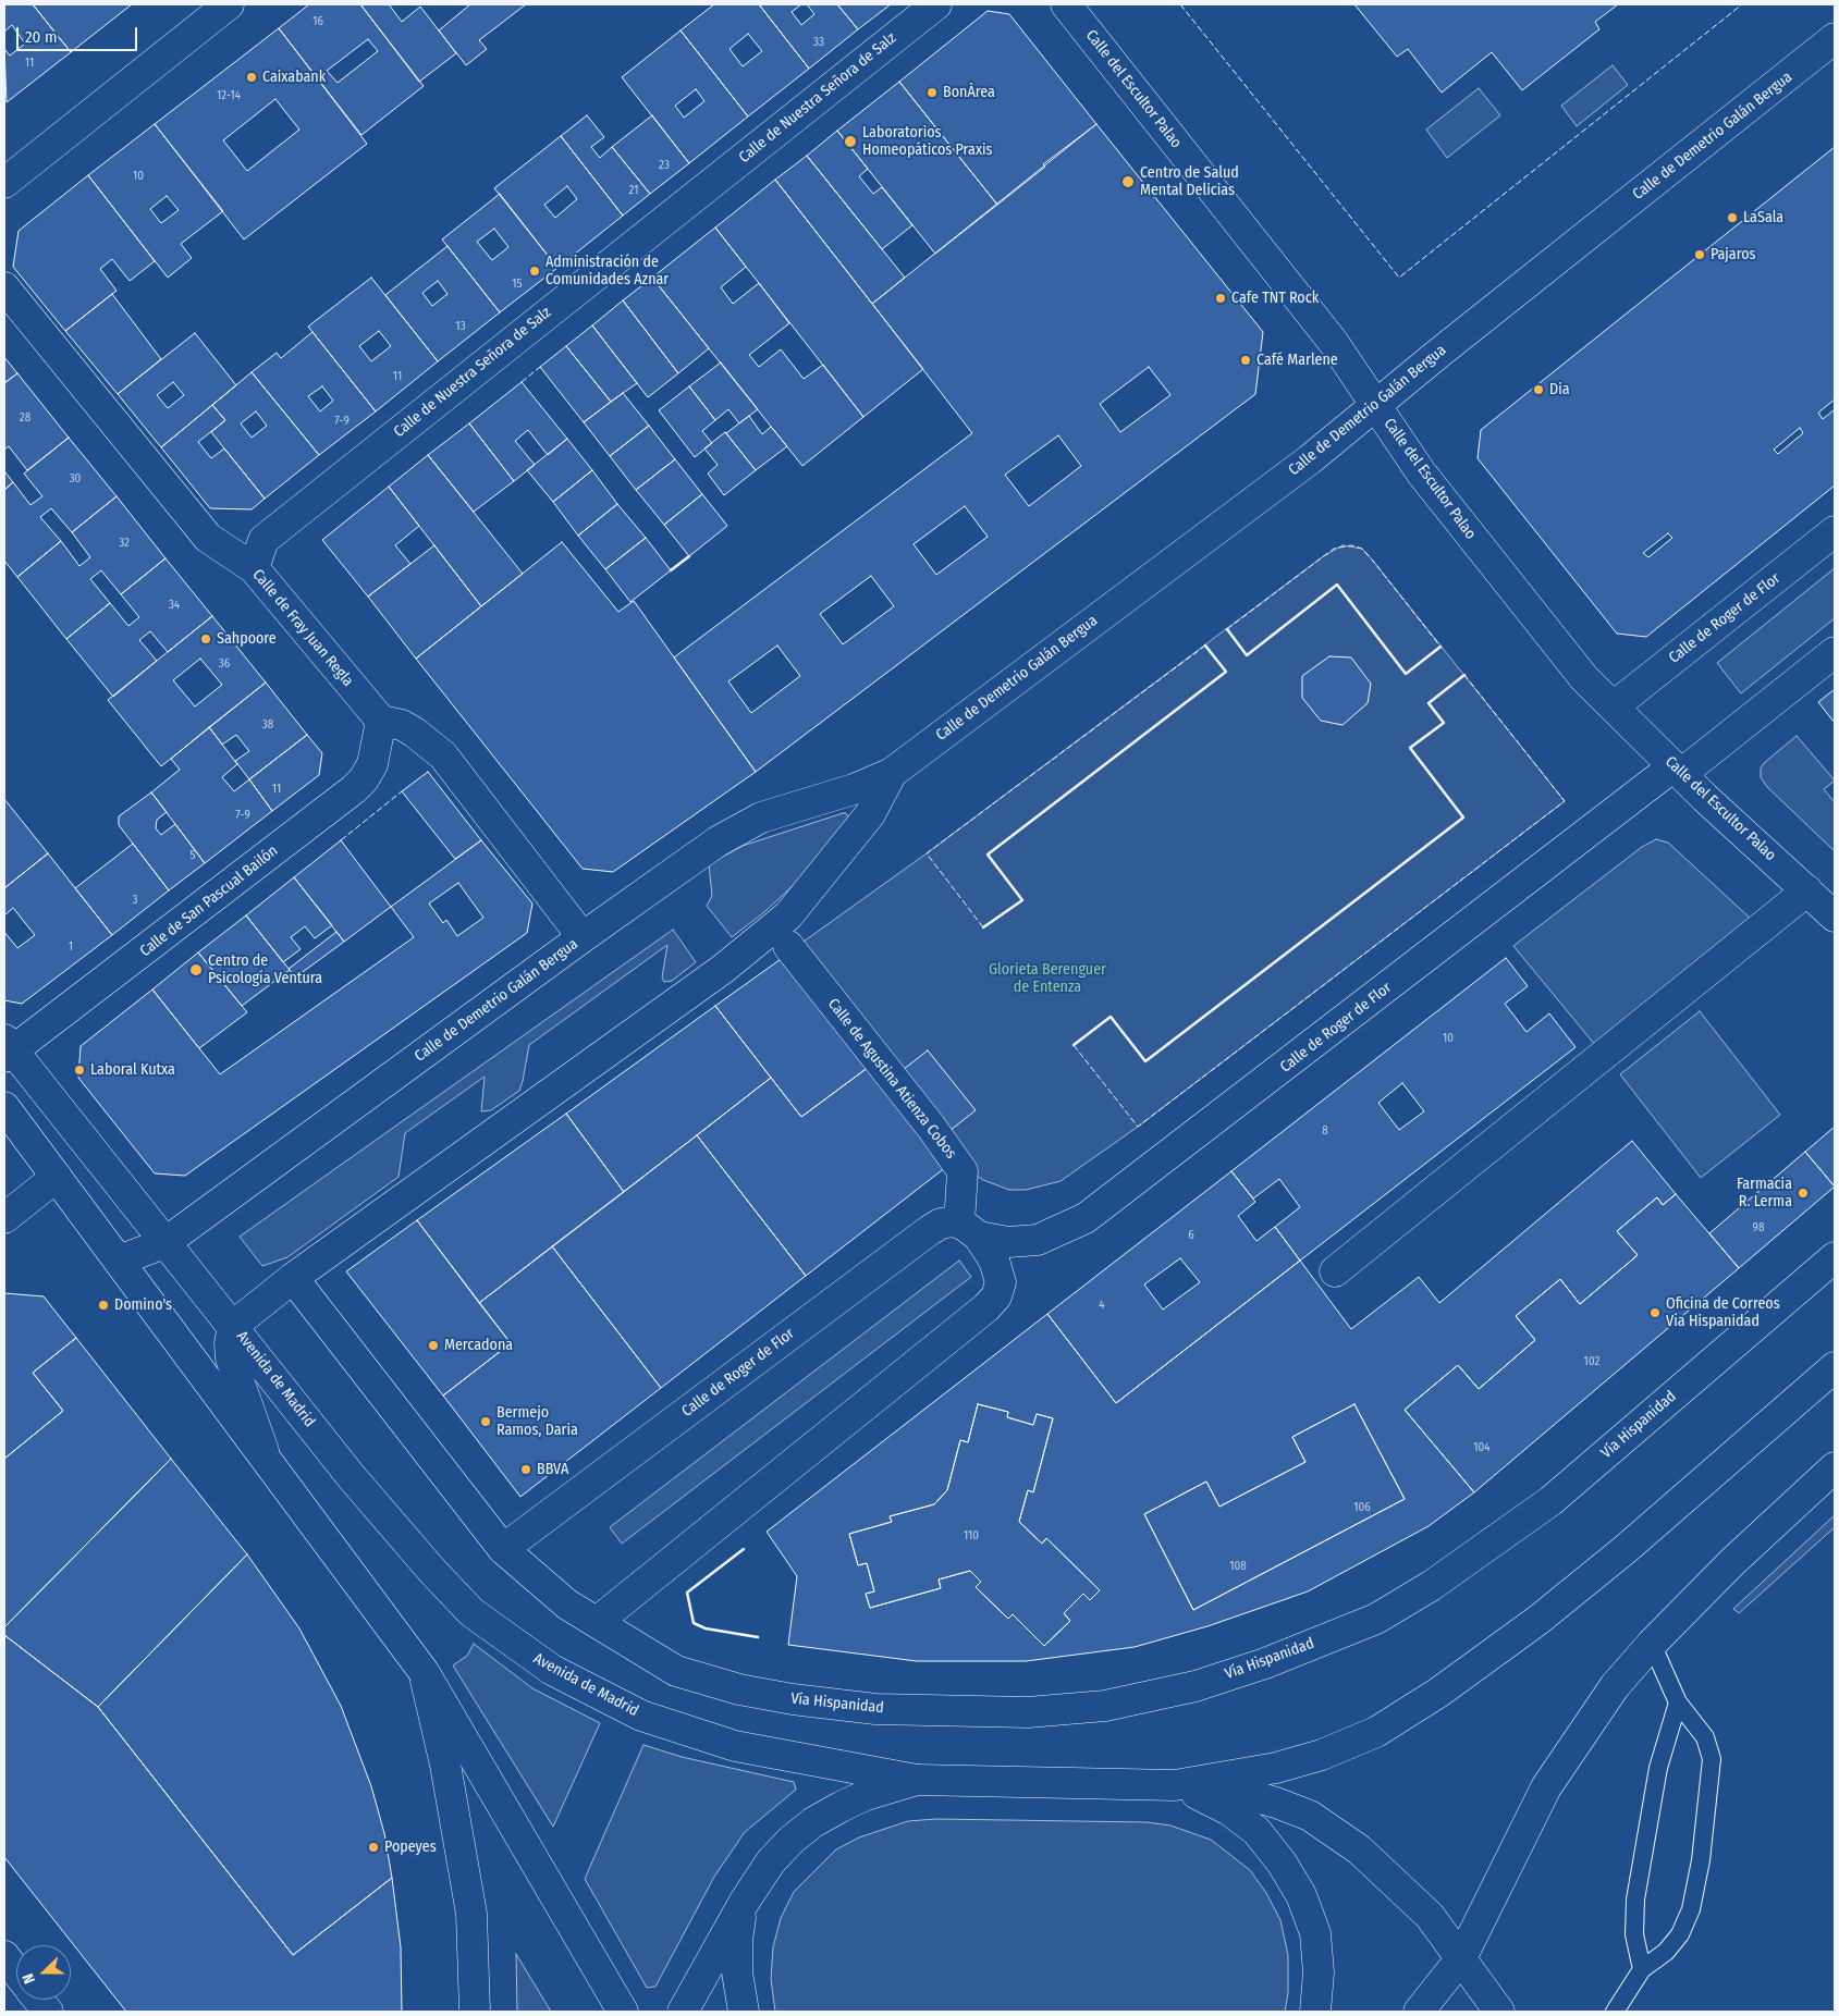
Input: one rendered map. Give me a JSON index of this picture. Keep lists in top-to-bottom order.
{
  "streets": {
    "main road": [
      "Calle del Escultor Palao",
      "Calle de Nuestra Señora de Salz",
      "Calle de Demetrio Galán Bergua",
      "Calle de Roger de Flor",
      "Calle de Fray Juan Regla",
      "Calle de San Pascual Bailón",
      "Calle de Agustina Atienza Cobos",
      "Avenida de Madrid",
      "Vía Hispanidad"
    ]
  },
  "crossings": [
    ["Calle del Escultor Palao", "Calle de Demetrio Galán Bergua"],
    ["Calle del Escultor Palao", "Calle de Roger de Flor"],
    ["Calle de Nuestra Señora de Salz", "Calle de Fray Juan Regla"],
    ["Calle de Demetrio Galán Bergua", "Avenida de Madrid"],
    ["Calle de Roger de Flor", "Calle de Agustina Atienza Cobos"],
    ["Calle de Fray Juan Regla", "Calle de San Pascual Bailón"],
    ["Calle de San Pascual Bailón", "Avenida de Madrid"]
  ],
  "parks": ["Glorieta Berenguer de Entenza"],
  "places": [
    "Caixabank",
    "BonÀrea",
    "Laboratorios Homeopáticos Praxis",
    "Centro de Salud Mental Delicias",
    "LaSala",
    "Pajaros",
    "Administración de Comunidades Aznar",
    "Cafe TNT Rock",
    "Café Marlene",
    "Dia",
    "Sahpoore",
    "Centro de Psicología Ventura",
    "Laboral Kutxa",
    "Farmacia R. Lerma",
    "Domino's",
    "Oficina de Correos Vía Hispanidad",
    "Mercadona",
    "Bermejo Ramos, Daria",
    "BBVA",
    "Popeyes"
  ],
  "house_numbers": [
    "16",
    "33",
    "11",
    "12-14",
    "23",
    "10",
    "21",
    "15",
    "13",
    "11",
    "28",
    "7-9",
    "30",
    "32",
    "34",
    "36",
    "38",
    "11",
    "7-9",
    "5",
    "3",
    "1",
    "10",
    "8",
    "98",
    "6",
    "4",
    "102",
    "104",
    "106",
    "110",
    "108"
  ],
  "scale_bar": "20 m",
  "north": "left"
}
